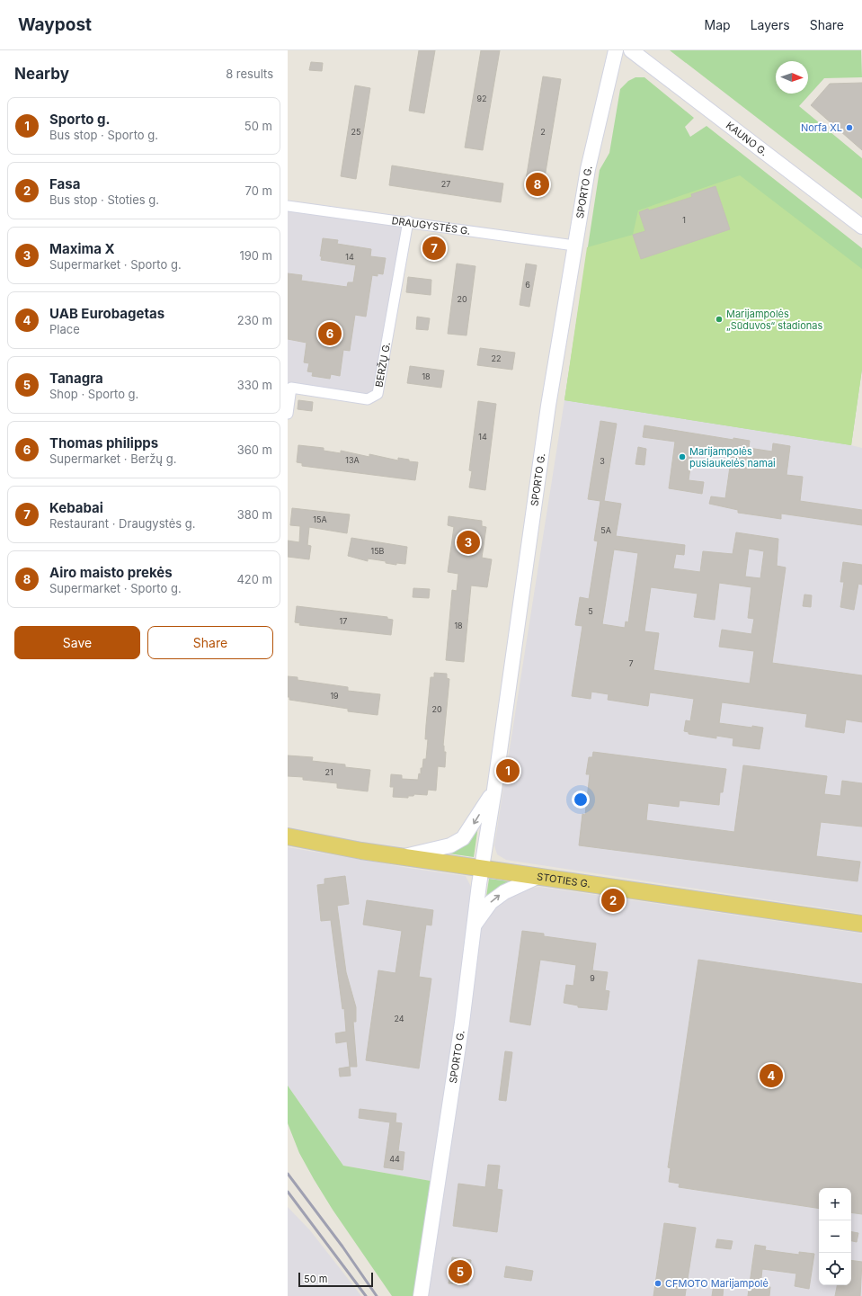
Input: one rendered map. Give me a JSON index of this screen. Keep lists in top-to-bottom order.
{
  "streets": {
    "main road": ["STOTIES G."],
    "street": [
      "KAUNO G.",
      "SPORTO G.",
      "DRAUGYSTĖS G.",
      "BERŽŲ G."
    ]
  },
  "crossings": [
    ["SPORTO G.", "DRAUGYSTĖS G."],
    ["SPORTO G.", "STOTIES G."],
    ["DRAUGYSTĖS G.", "BERŽŲ G."]
  ],
  "places": [
    "Norfa XL",
    "Marijampolės „Sūduvos“ stadionas",
    "Marijampolės pusiaukelės namai",
    "CFMOTO Marijampolė"
  ],
  "house_numbers": [
    "92",
    "25",
    "2",
    "27",
    "1",
    "14",
    "6",
    "20",
    "22",
    "18",
    "14",
    "13A",
    "3",
    "15A",
    "5A",
    "15B",
    "5",
    "17",
    "18",
    "7",
    "19",
    "20",
    "21",
    "9",
    "24",
    "44"
  ],
  "scale_bar": "50 m",
  "north": "right",
  "page": {
    "header": "Waypost",
    "nav": ["Map", "Layers", "Share"],
    "heading": ["Nearby", "8 results"],
    "list": [
      {
        "mark": "1",
        "name": "Sporto g.",
        "note": "Bus stop · Sporto g.",
        "value": "50 m"
      },
      {
        "mark": "2",
        "name": "Fasa",
        "note": "Bus stop · Stoties g.",
        "value": "70 m"
      },
      {
        "mark": "3",
        "name": "Maxima X",
        "note": "Supermarket · Sporto g.",
        "value": "190 m"
      },
      {
        "mark": "4",
        "name": "UAB Eurobagetas",
        "note": "Place",
        "value": "230 m"
      },
      {
        "mark": "5",
        "name": "Tanagra",
        "note": "Shop · Sporto g.",
        "value": "330 m"
      },
      {
        "mark": "6",
        "name": "Thomas philipps",
        "note": "Supermarket · Beržų g.",
        "value": "360 m"
      },
      {
        "mark": "7",
        "name": "Kebabai",
        "note": "Restaurant · Draugystės g.",
        "value": "380 m"
      },
      {
        "mark": "8",
        "name": "Airo maisto prekės",
        "note": "Supermarket · Sporto g.",
        "value": "420 m"
      }
    ],
    "pins": [
      "8",
      "7",
      "6",
      "3",
      "1",
      "2",
      "4",
      "5"
    ],
    "buttons": ["Save", "Share"],
    "map_buttons": ["+", "−"],
    "scale": "50 m"
  }
}
